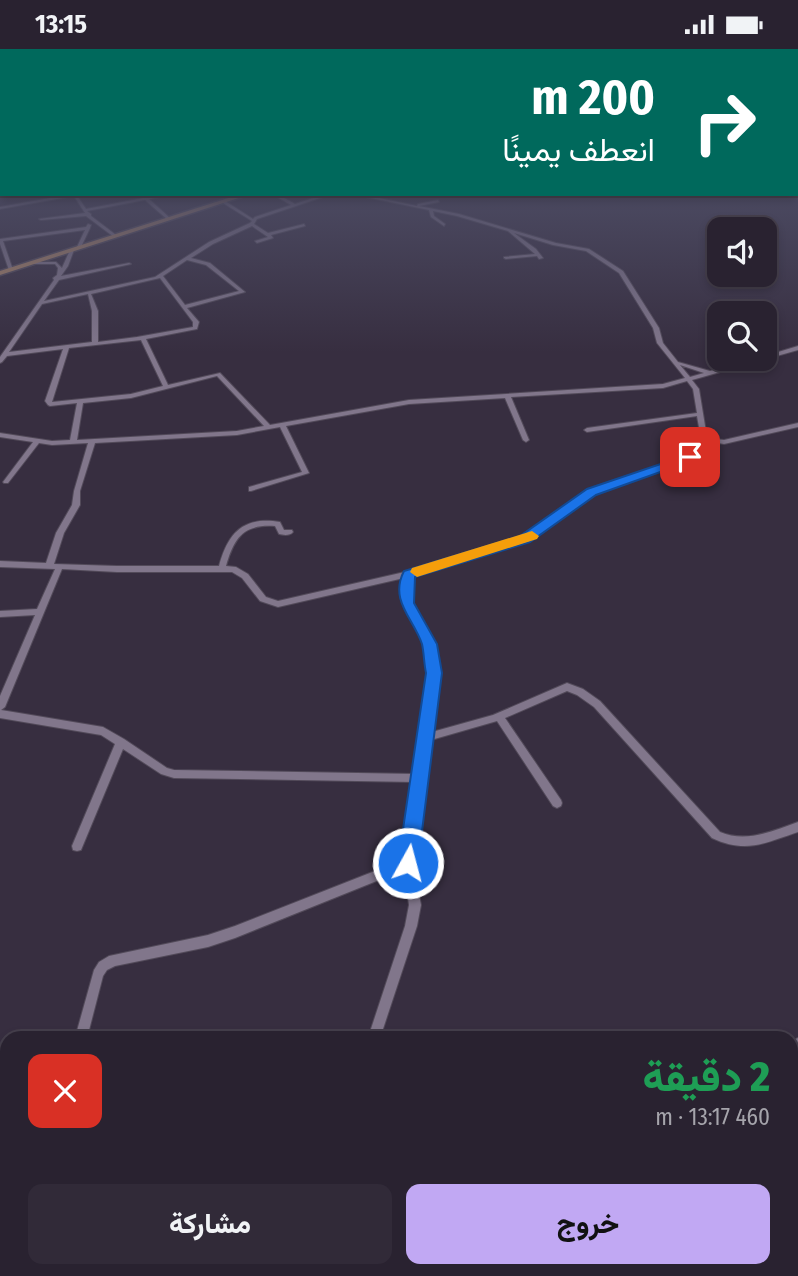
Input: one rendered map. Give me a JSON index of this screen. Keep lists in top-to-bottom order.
{
  "page": {
    "status": "13:15",
    "turn": ["200 m", "انعطف يمينًا"],
    "heading": ["2 دقيقة", "460 m · 13:17"],
    "buttons": ["خروج", "مشاركة"]
  }
}
